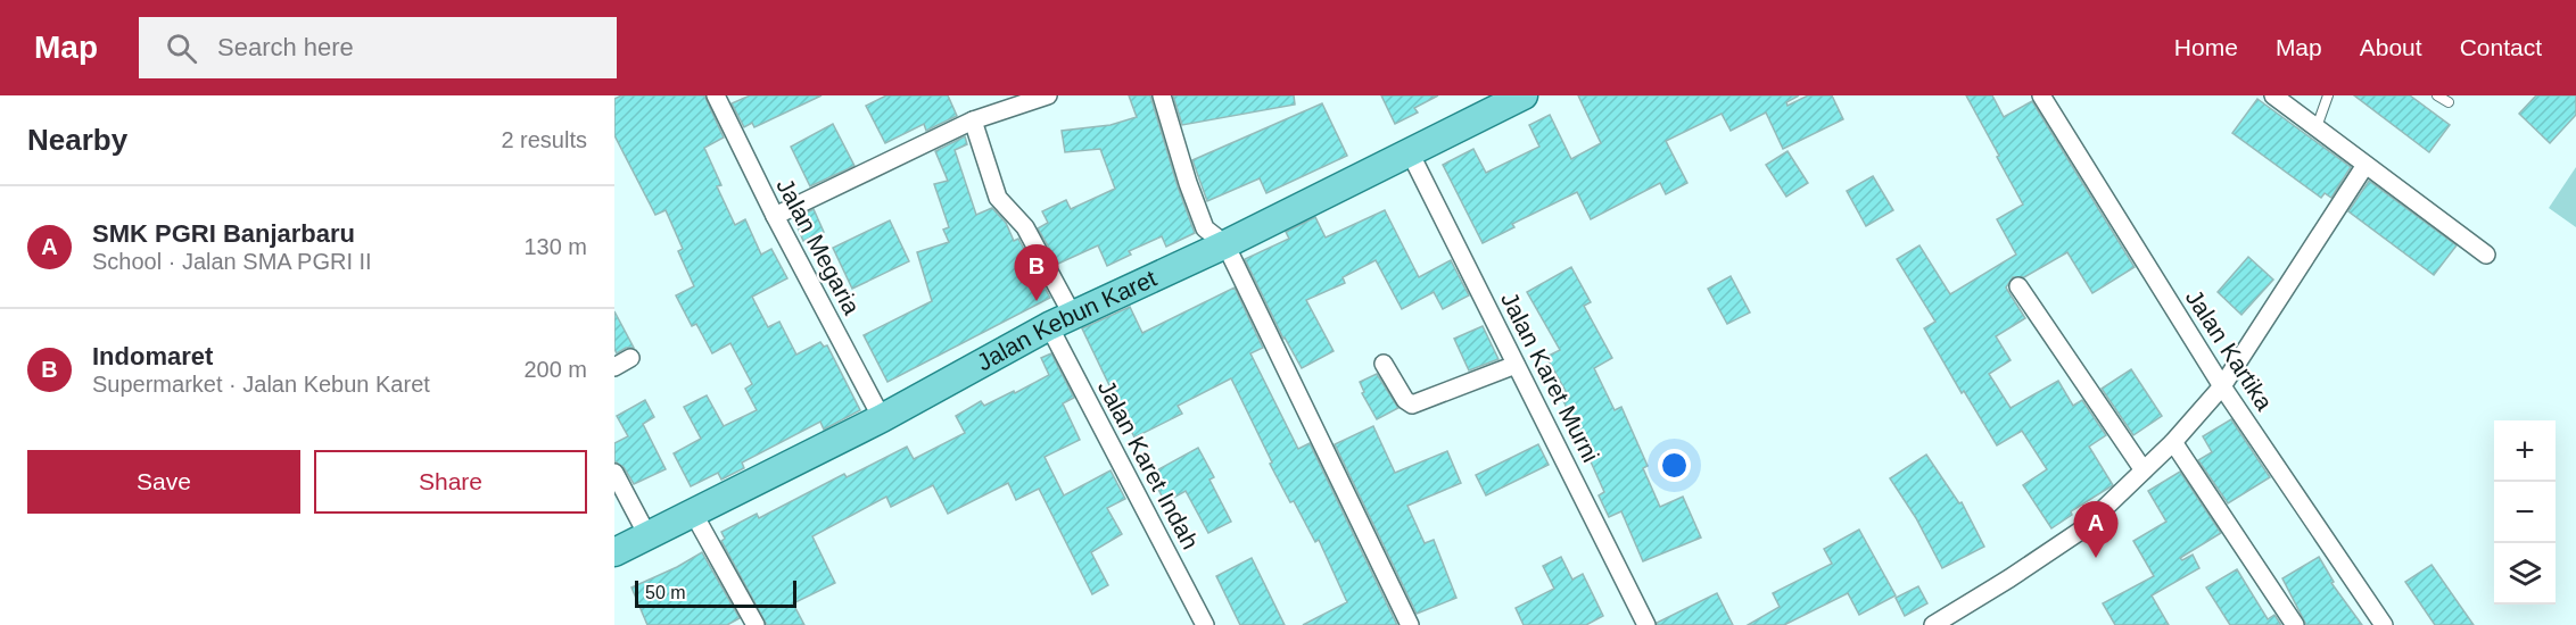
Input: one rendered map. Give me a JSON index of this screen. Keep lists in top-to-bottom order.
{
  "streets": {
    "main road": ["Jalan Kebun Karet"],
    "street": [
      "Jalan Megaria",
      "Jalan Kartika",
      "Jalan Karet Murni",
      "Jalan Karet Indah"
    ]
  },
  "crossings": [
    ["Jalan Megaria", "Jalan Kebun Karet"],
    ["Jalan Kebun Karet", "Jalan Karet Murni"],
    ["Jalan Kebun Karet", "Jalan Karet Indah"]
  ],
  "scale_bar": "50 m",
  "page": {
    "header": "Map",
    "search": "Search here",
    "nav": [
      "Home",
      "Map",
      "About",
      "Contact"
    ],
    "heading": ["Nearby", "2 results"],
    "list": [
      {
        "mark": "A",
        "name": "SMK PGRI Banjarbaru",
        "note": "School · Jalan SMA PGRI II",
        "value": "130 m"
      },
      {
        "mark": "B",
        "name": "Indomaret",
        "note": "Supermarket · Jalan Kebun Karet",
        "value": "200 m"
      }
    ],
    "pins": ["B", "A"],
    "map_buttons": ["+", "−"],
    "buttons": ["Save", "Share"],
    "scale": "50 m"
  }
}
